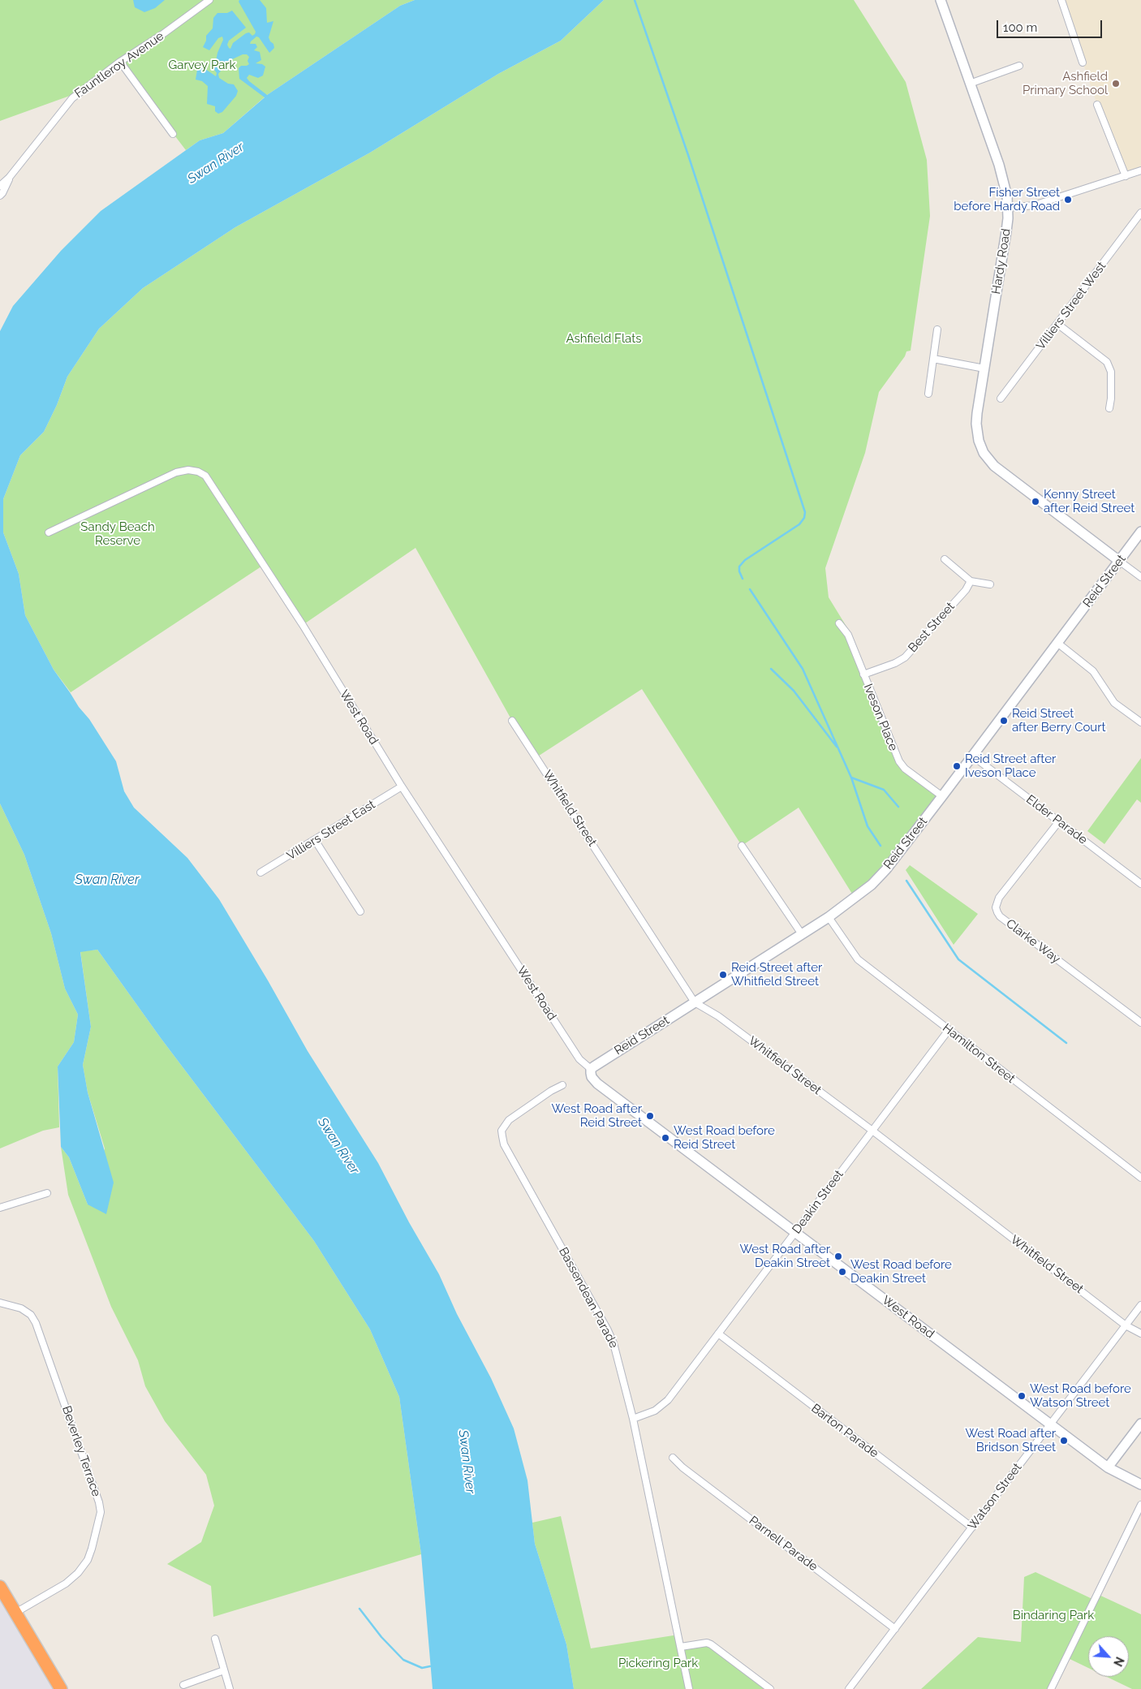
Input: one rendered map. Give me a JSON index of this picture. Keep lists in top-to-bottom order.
{
  "streets": {
    "street": [
      "Fauntleroy Avenue",
      "Hardy Road",
      "Villiers Street West",
      "Reid Street",
      "Best Street",
      "West Road",
      "Iveson Place",
      "Whitfield Street",
      "Elder Parade",
      "Villiers Street East",
      "Clarke Way",
      "Hamilton Street",
      "Deakin Street",
      "Bassendean Parade",
      "Barton Parade",
      "Beverley Terrace",
      "Watson Street",
      "Parnell Parade"
    ]
  },
  "crossings": [
    ["Hardy Road", "Reid Street"],
    ["Reid Street", "West Road"],
    ["Reid Street", "Iveson Place"],
    ["Reid Street", "Whitfield Street"],
    ["Reid Street", "Elder Parade"],
    ["Reid Street", "Hamilton Street"],
    ["Best Street", "Iveson Place"],
    ["West Road", "Villiers Street East"],
    ["West Road", "Deakin Street"],
    ["West Road", "Watson Street"],
    ["Whitfield Street", "Deakin Street"],
    ["Whitfield Street", "Watson Street"],
    ["Elder Parade", "Clarke Way"],
    ["Hamilton Street", "Deakin Street"],
    ["Deakin Street", "Bassendean Parade"],
    ["Deakin Street", "Barton Parade"],
    ["Barton Parade", "Watson Street"],
    ["Watson Street", "Parnell Parade"]
  ],
  "water": ["Swan River"],
  "parks": [
    "Garvey Park",
    "Ashfield Flats",
    "Sandy Beach Reserve",
    "Bindaring Park",
    "Pickering Park"
  ],
  "places": [
    "Ashfield Primary School",
    "Fisher Street before Hardy Road",
    "Kenny Street after Reid Street",
    "Reid Street after Berry Court",
    "Reid Street after Iveson Place",
    "Reid Street after Whitfield Street",
    "West Road after Reid Street",
    "West Road before Reid Street",
    "West Road after Deakin Street",
    "West Road before Deakin Street",
    "West Road before Watson Street",
    "West Road after Bridson Street"
  ],
  "scale_bar": "100 m",
  "north": "bottom right"
}
